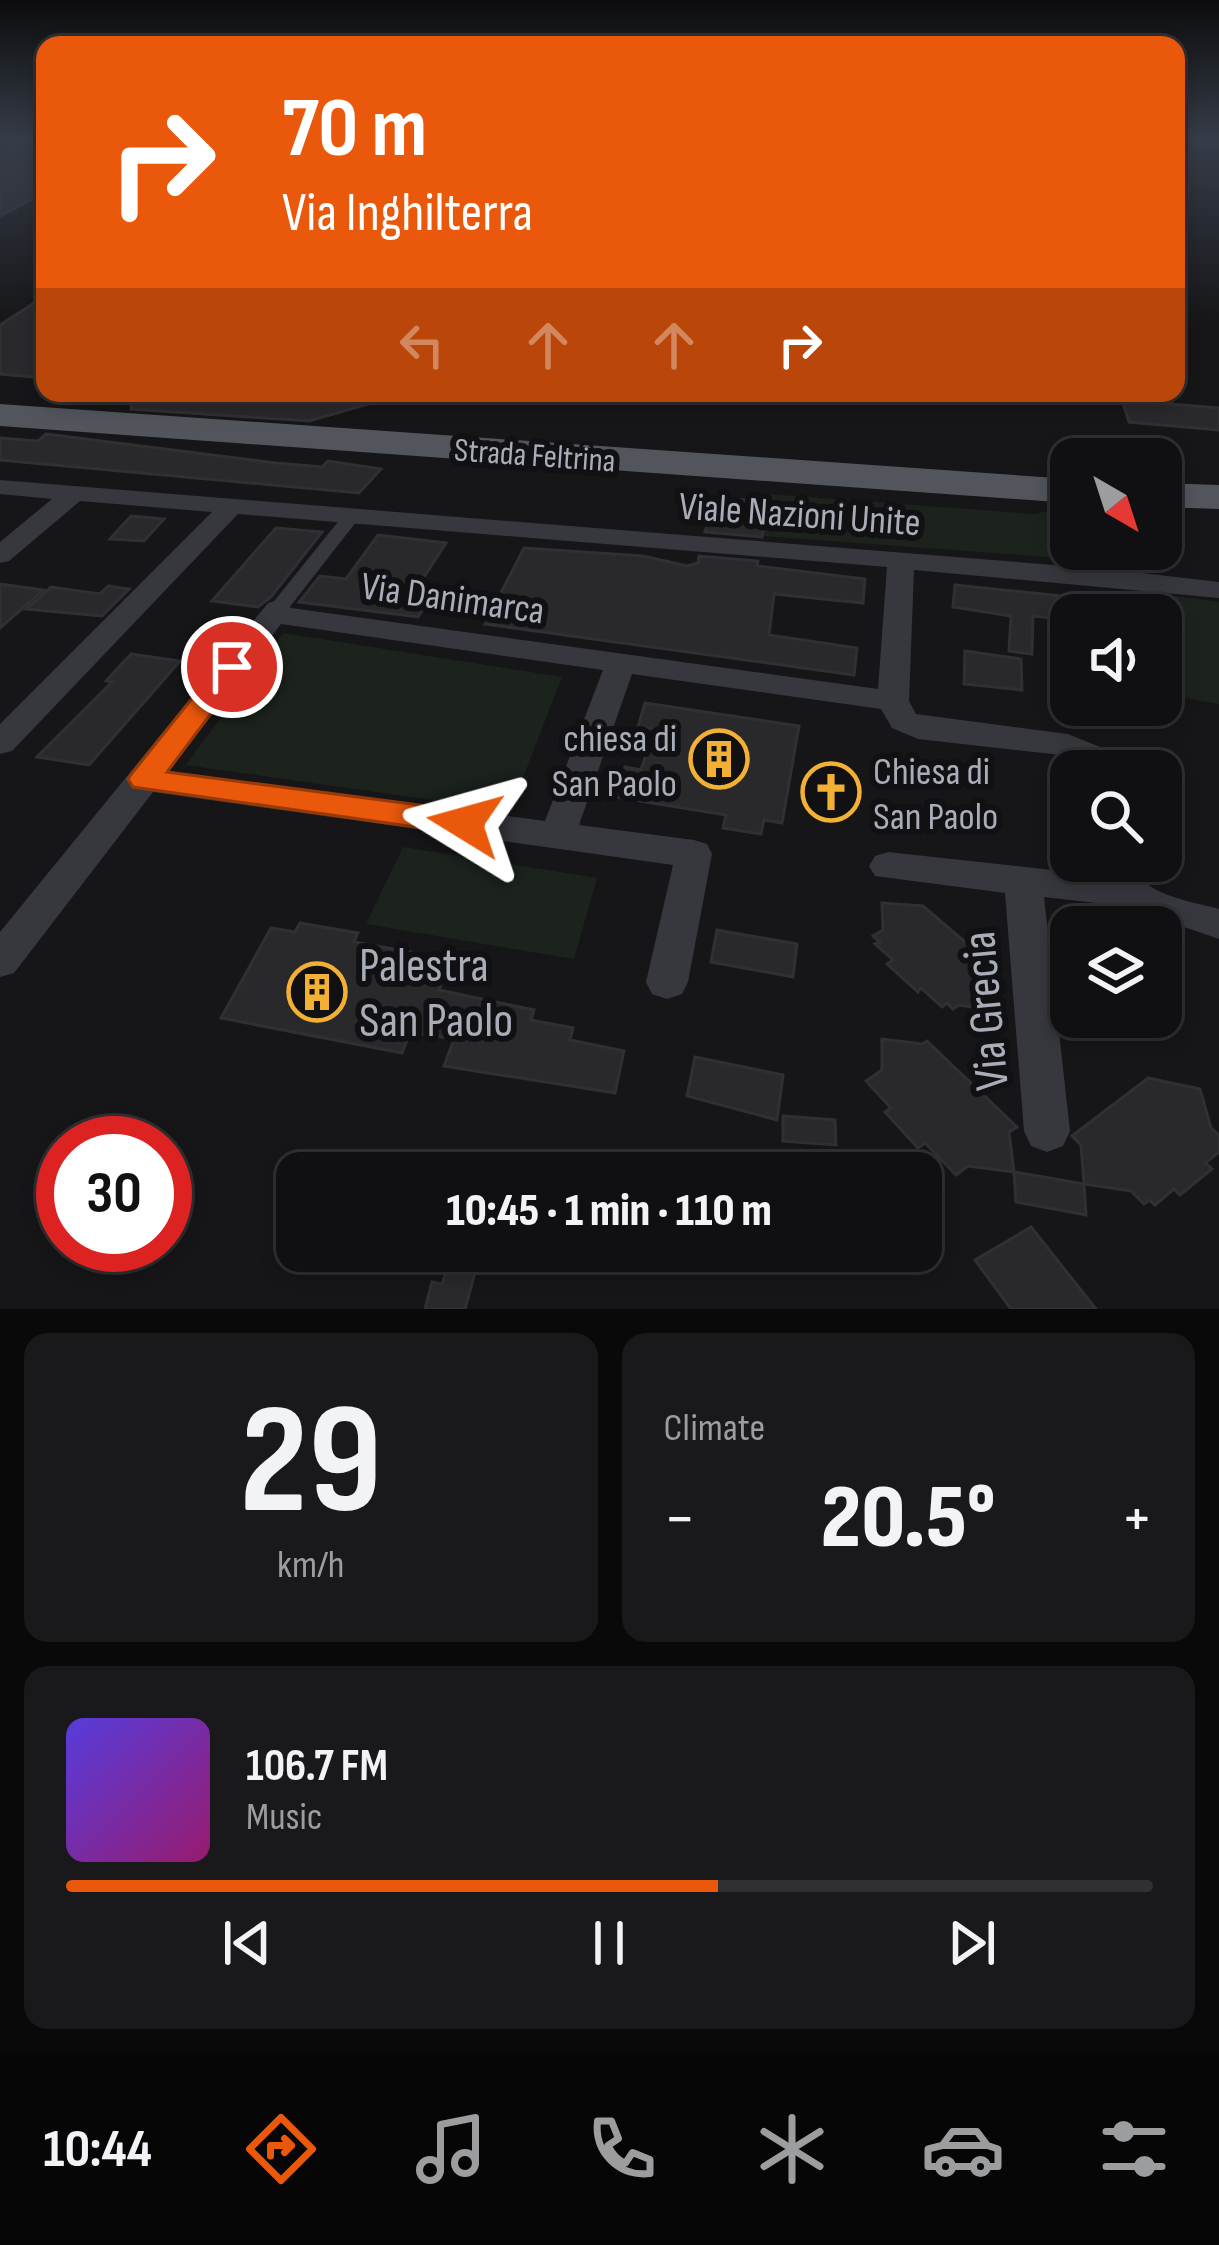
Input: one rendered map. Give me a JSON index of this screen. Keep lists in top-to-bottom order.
{
  "streets": {
    "main road": ["Strada Feltrina"],
    "street": ["Viale Nazioni Unite", "Via Danimarca", "Via Grecia"]
  },
  "places": {
    "building": ["chiesa di San Paolo", "Palestra San Paolo"],
    "church": ["Chiesa di San Paolo"]
  },
  "north": "bottom right",
  "page": {
    "turn": ["70 m", "Via Inghilterra"],
    "limit": "30",
    "trip": "10:45 · 1 min · 110 m",
    "tile": [
      ["29", "km/h"],
      "Climate"
    ],
    "heat": ["−", "20.5°", "+"],
    "song": ["106.7 FM", "Music"],
    "tabs": "10:44"
  }
}
